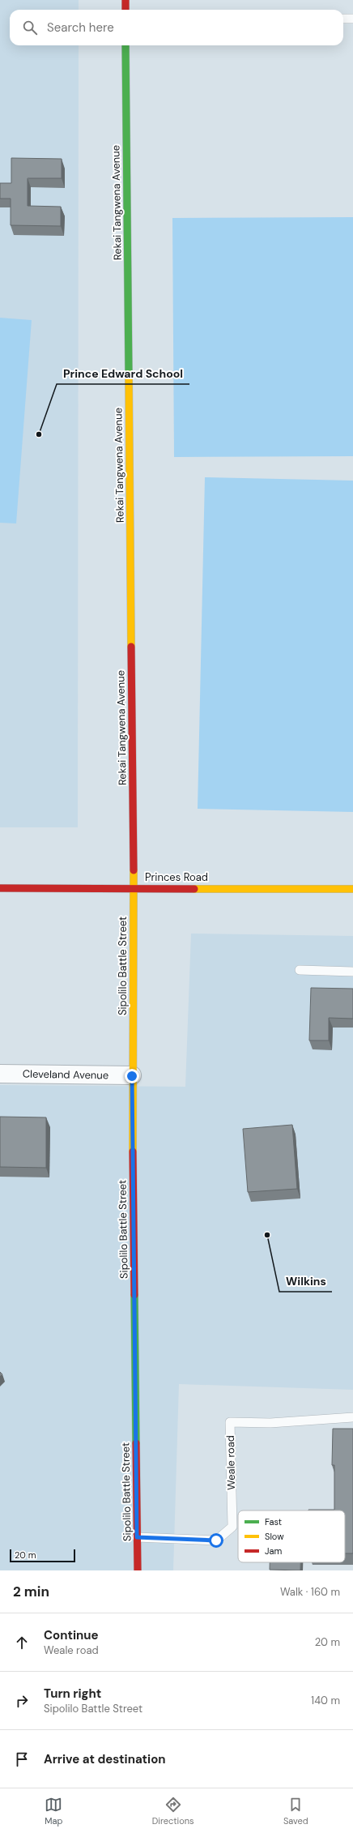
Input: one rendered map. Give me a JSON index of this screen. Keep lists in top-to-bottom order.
{
  "streets": {
    "main road": ["Rekai Tangwena Avenue", "Princes Road", "Sipolilo Battle Street"],
    "street": ["Cleveland Avenue"],
    "lane": ["Weale road"]
  },
  "crossings": [
    ["Rekai Tangwena Avenue", "Princes Road"],
    ["Rekai Tangwena Avenue", "Sipolilo Battle Street"],
    ["Princes Road", "Sipolilo Battle Street"],
    ["Sipolilo Battle Street", "Cleveland Avenue"],
    ["Sipolilo Battle Street", "Weale road"]
  ],
  "places": ["Prince Edward School", "Wilkins"],
  "legend": ["Fast", "Slow", "Jam"],
  "scale_bar": "20 m",
  "page": {
    "search": "Search here",
    "scale": "20 m",
    "heading": ["2 min", "Walk · 160 m"],
    "list": [
      ["Continue", "Weale road", "20 m"],
      ["Turn right", "Sipolilo Battle Street", "140 m"],
      "Arrive at destination"
    ],
    "nav": ["Map", "Directions", "Saved"]
  }
}
